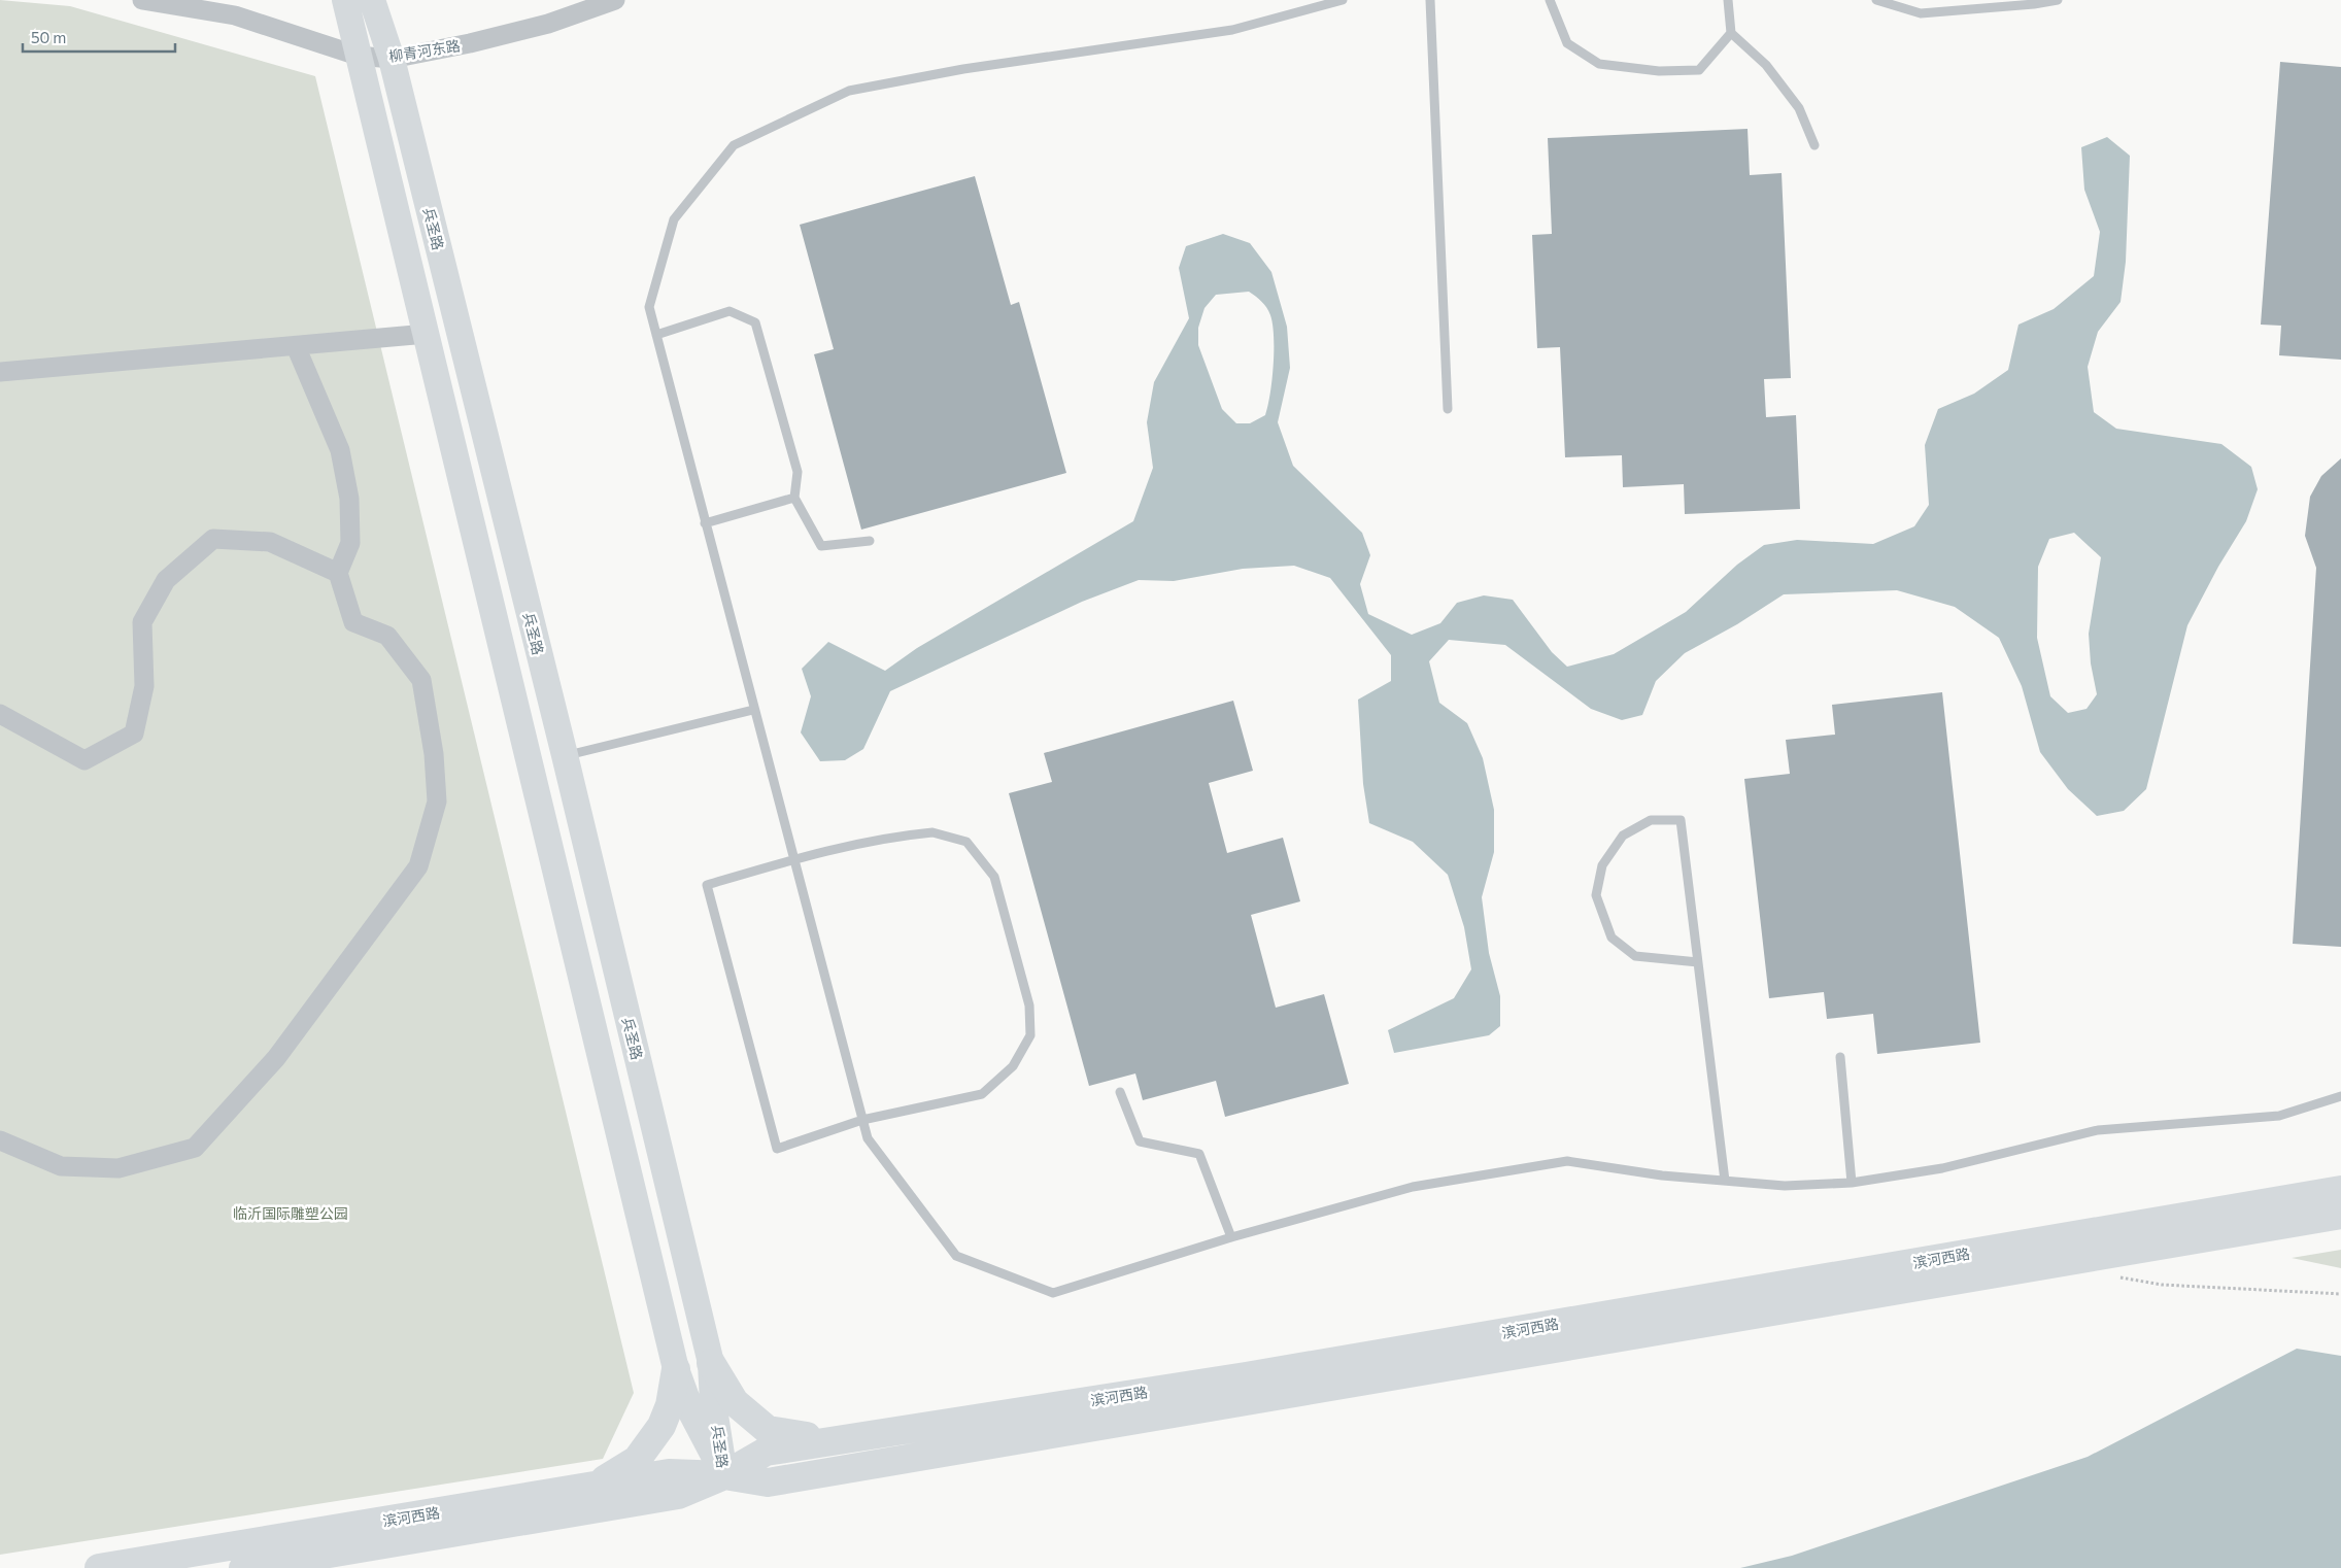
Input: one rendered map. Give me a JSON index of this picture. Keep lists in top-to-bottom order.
{
  "streets": {
    "main road": ["兵圣路", "滨河西路"],
    "street": ["柳青河东路"]
  },
  "crossings": [
    ["柳青河东路", "兵圣路"],
    ["兵圣路", "滨河西路"]
  ],
  "parks": ["临沂国际雕塑公园"],
  "scale_bar": "50 m"
}
